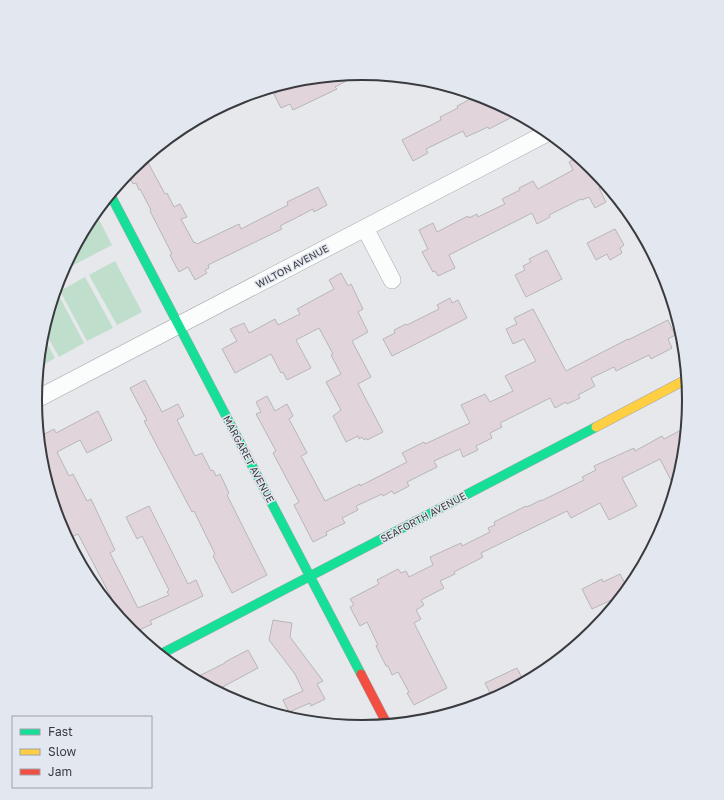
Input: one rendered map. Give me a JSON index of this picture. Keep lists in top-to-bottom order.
{
  "streets": {
    "street": ["WILTON AVENUE", "MARGARET AVENUE", "SEAFORTH AVENUE"]
  },
  "crossings": [
    ["WILTON AVENUE", "MARGARET AVENUE"],
    ["MARGARET AVENUE", "SEAFORTH AVENUE"]
  ],
  "legend": ["Fast", "Slow", "Jam"]
}
